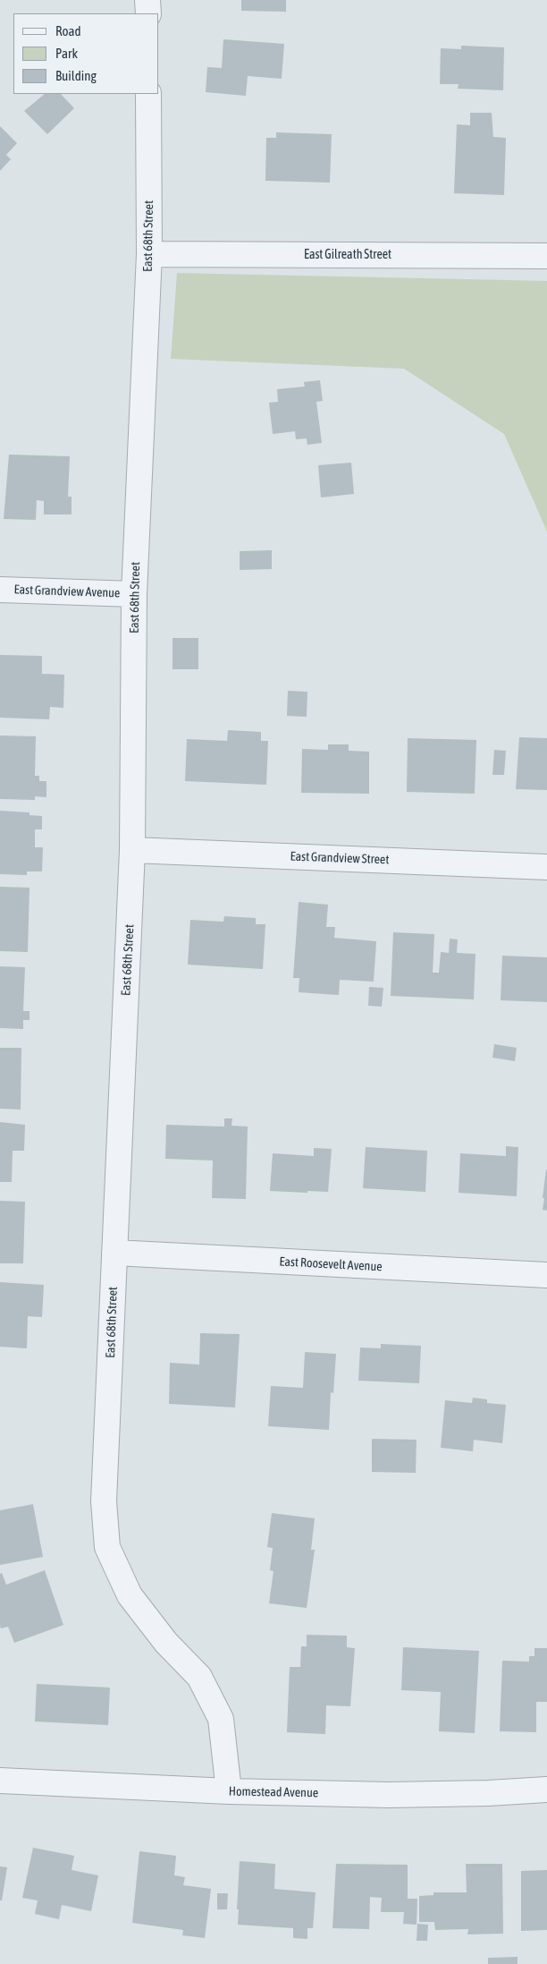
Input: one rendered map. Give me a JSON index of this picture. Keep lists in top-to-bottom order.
{
  "streets": {
    "street": [
      "East 68th Street",
      "East Gilreath Street",
      "East Grandview Avenue",
      "East Grandview Street",
      "East Roosevelt Avenue",
      "Homestead Avenue"
    ]
  },
  "crossings": [
    ["East 68th Street", "East Gilreath Street"],
    ["East 68th Street", "East Grandview Avenue"],
    ["East 68th Street", "East Grandview Street"],
    ["East 68th Street", "East Roosevelt Avenue"],
    ["East 68th Street", "Homestead Avenue"]
  ],
  "legend": ["Road", "Park", "Building"]
}
